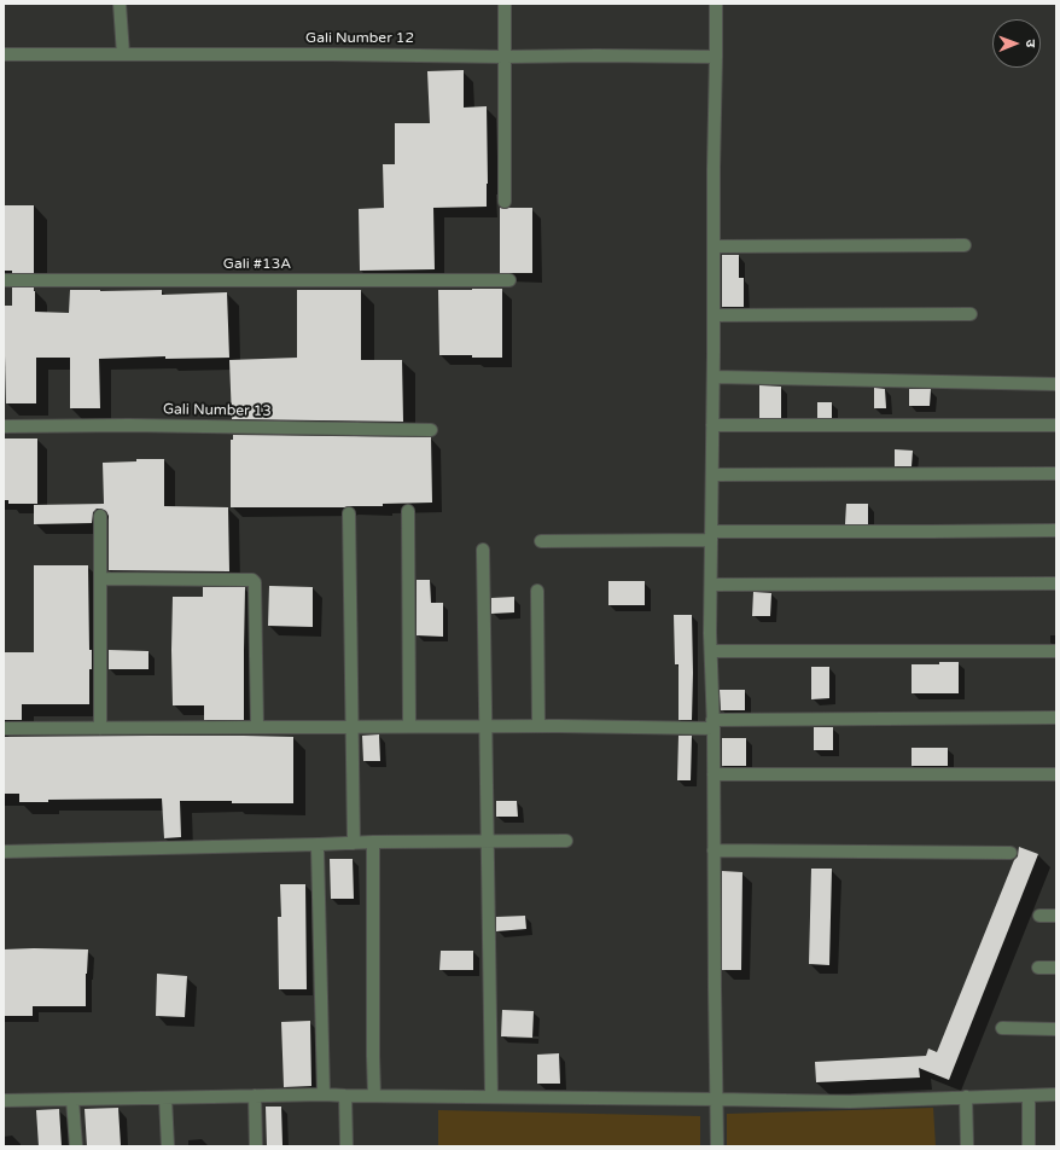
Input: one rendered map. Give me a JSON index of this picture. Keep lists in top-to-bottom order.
{
  "streets": {
    "street": ["Gali Number 12", "Gali #13A", "Gali Number 13"]
  },
  "north": "right"
}
